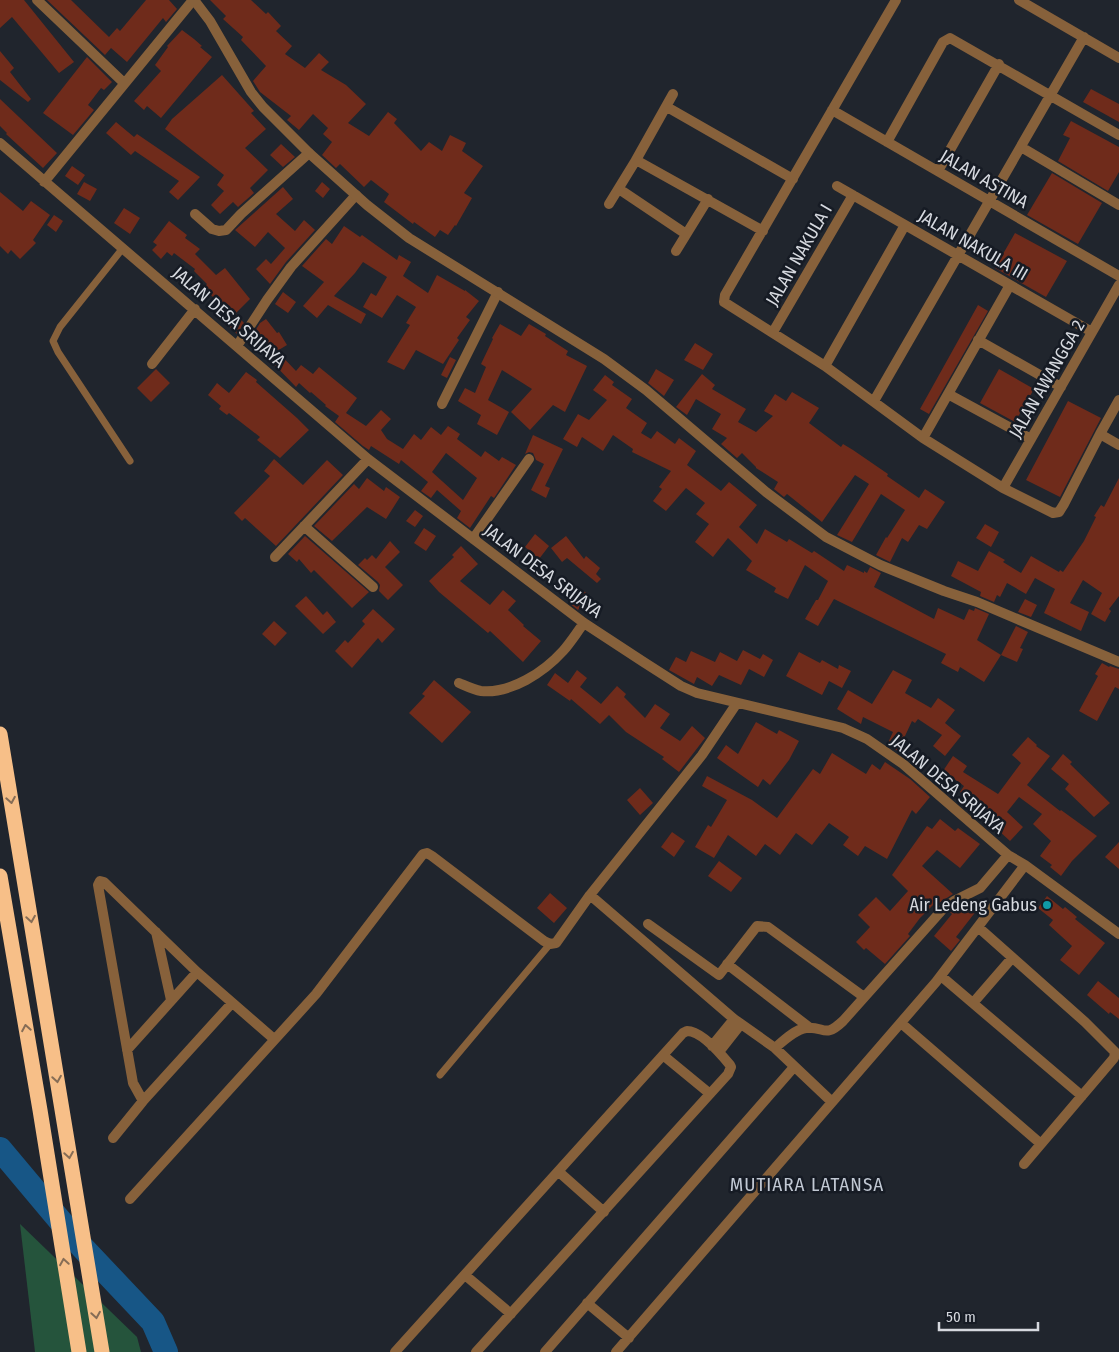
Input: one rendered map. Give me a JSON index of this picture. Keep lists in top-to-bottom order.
{
  "streets": {
    "street": [
      "JALAN ASTINA",
      "JALAN NAKULA III",
      "JALAN NAKULA I",
      "JALAN DESA SRIJAYA",
      "JALAN AWANGGA 2"
    ]
  },
  "crossings": [
    ["JALAN NAKULA III", "JALAN NAKULA I"],
    ["JALAN NAKULA III", "JALAN AWANGGA 2"]
  ],
  "districts": ["MUTIARA LATANSA"],
  "places": ["Air Ledeng Gabus"],
  "scale_bar": "50 m"
}
